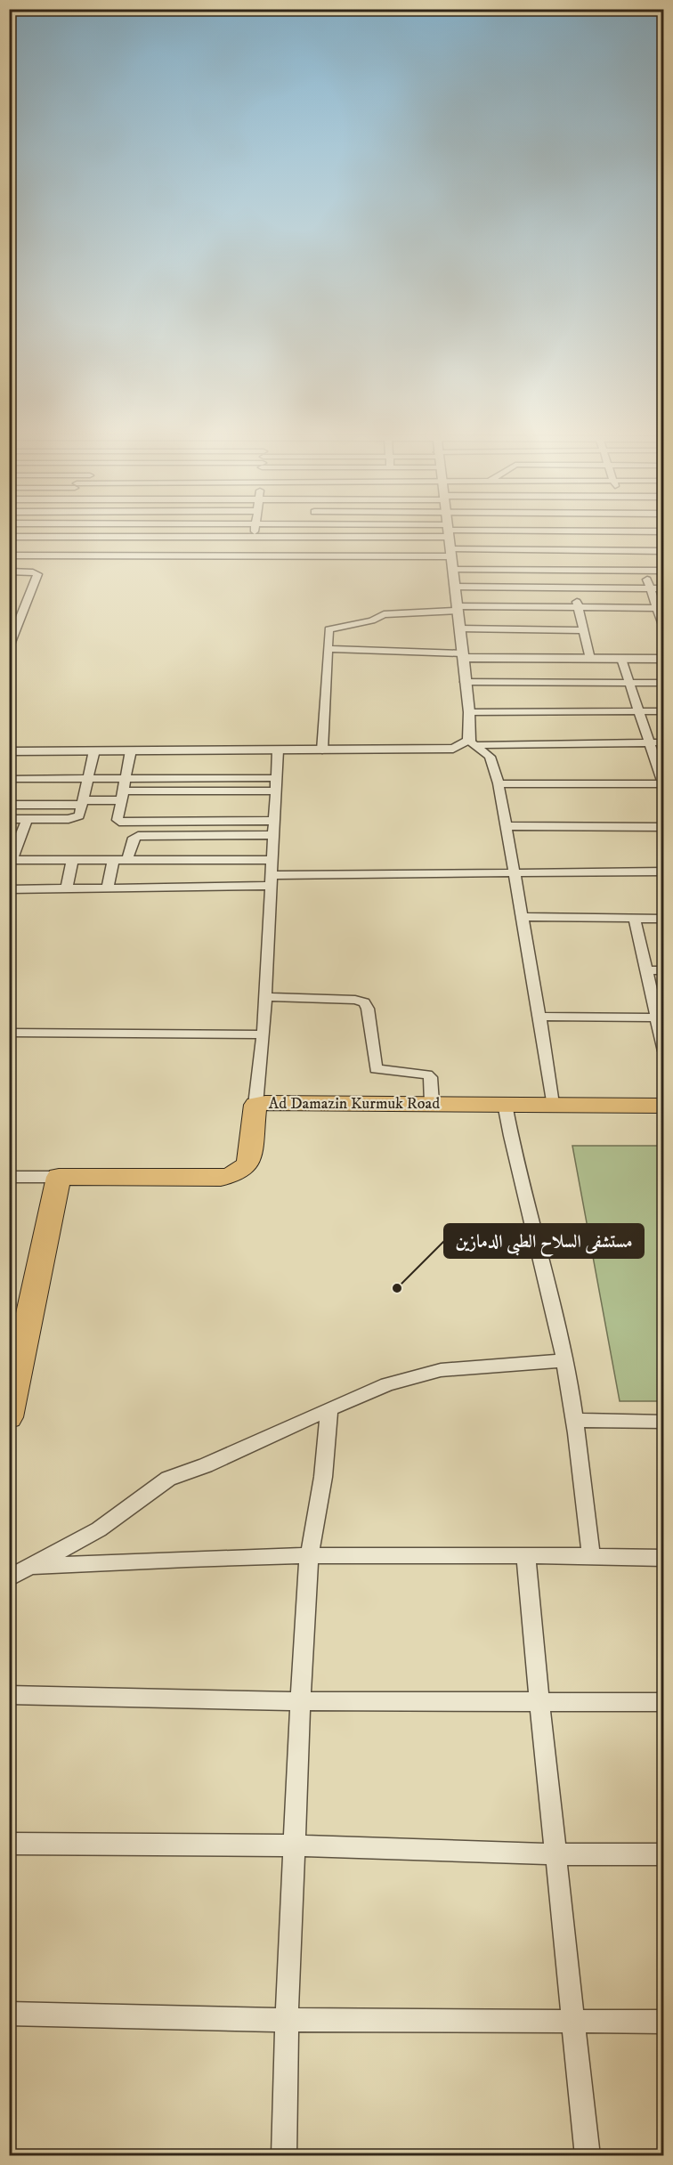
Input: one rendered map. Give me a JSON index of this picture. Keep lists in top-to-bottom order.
{
  "streets": {
    "highway": ["Ad Damazin Kurmuk Road"]
  },
  "places": ["مستشفى السلاح الطبى الدمازين"]
}
